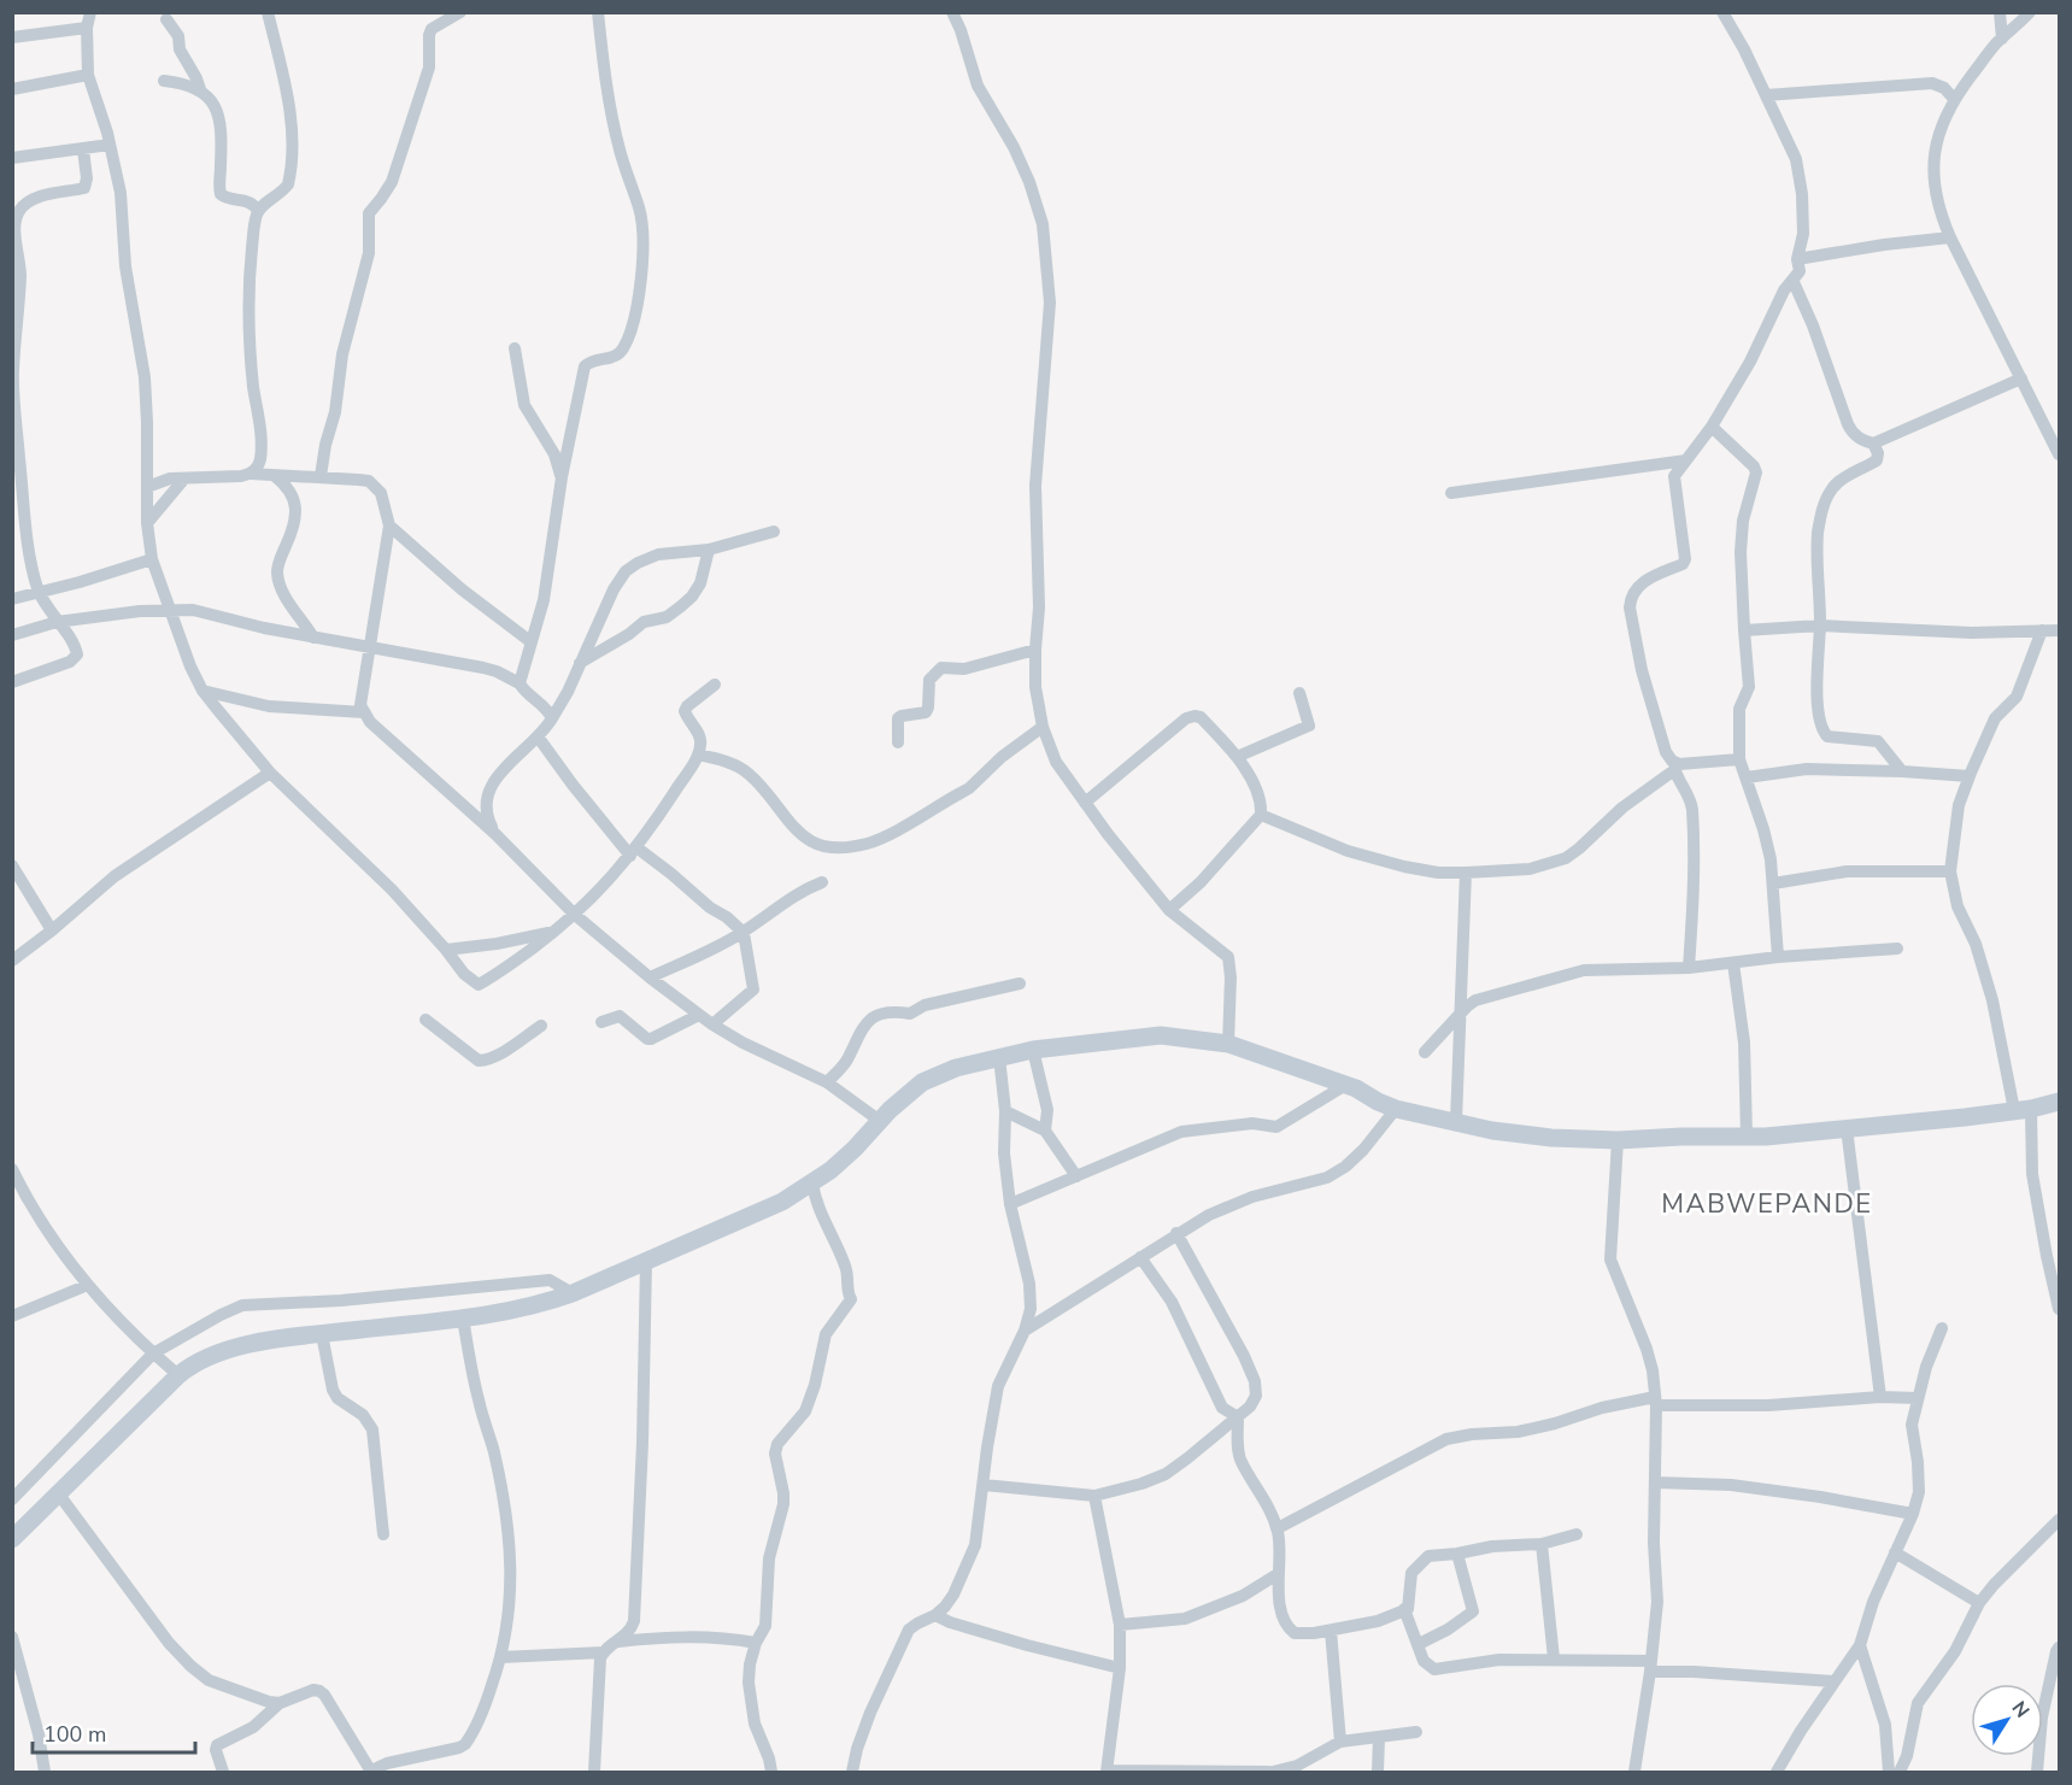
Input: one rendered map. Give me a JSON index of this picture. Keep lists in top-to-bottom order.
{
  "districts": ["MABWEPANDE"],
  "scale_bar": "100 m",
  "north": "top right"
}
